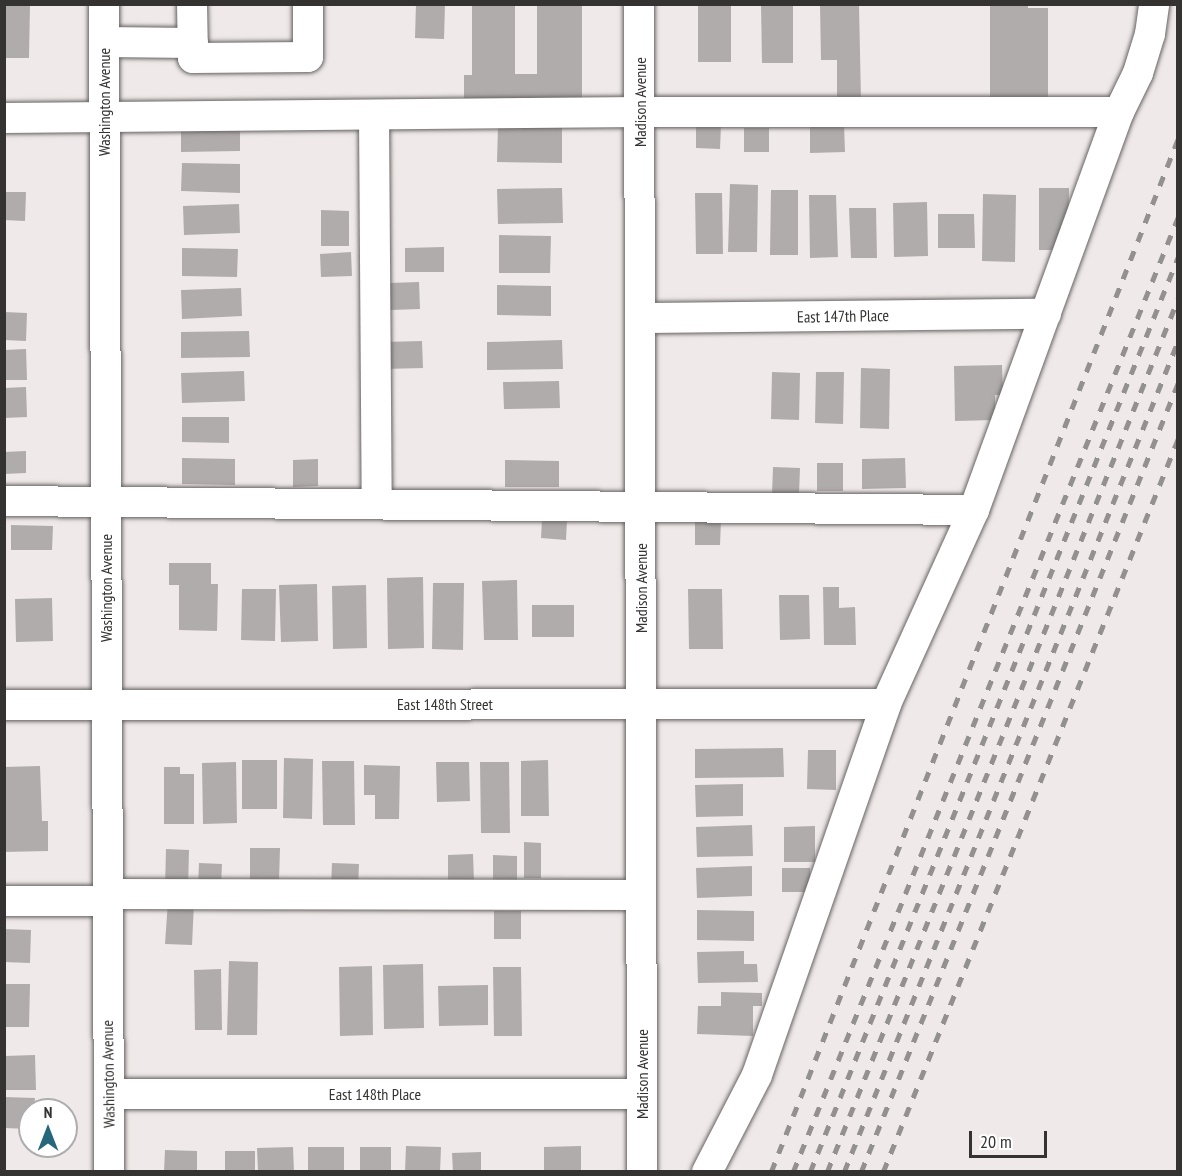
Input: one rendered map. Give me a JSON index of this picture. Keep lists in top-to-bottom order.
{
  "streets": {
    "street": [
      "Washington Avenue",
      "Madison Avenue",
      "East 147th Place",
      "East 148th Street",
      "East 148th Place"
    ]
  },
  "crossings": [
    ["Washington Avenue", "East 148th Street"],
    ["Washington Avenue", "East 148th Place"],
    ["Madison Avenue", "East 147th Place"],
    ["Madison Avenue", "East 148th Street"],
    ["Madison Avenue", "East 148th Place"]
  ],
  "scale_bar": "20 m",
  "north": "top"
}
